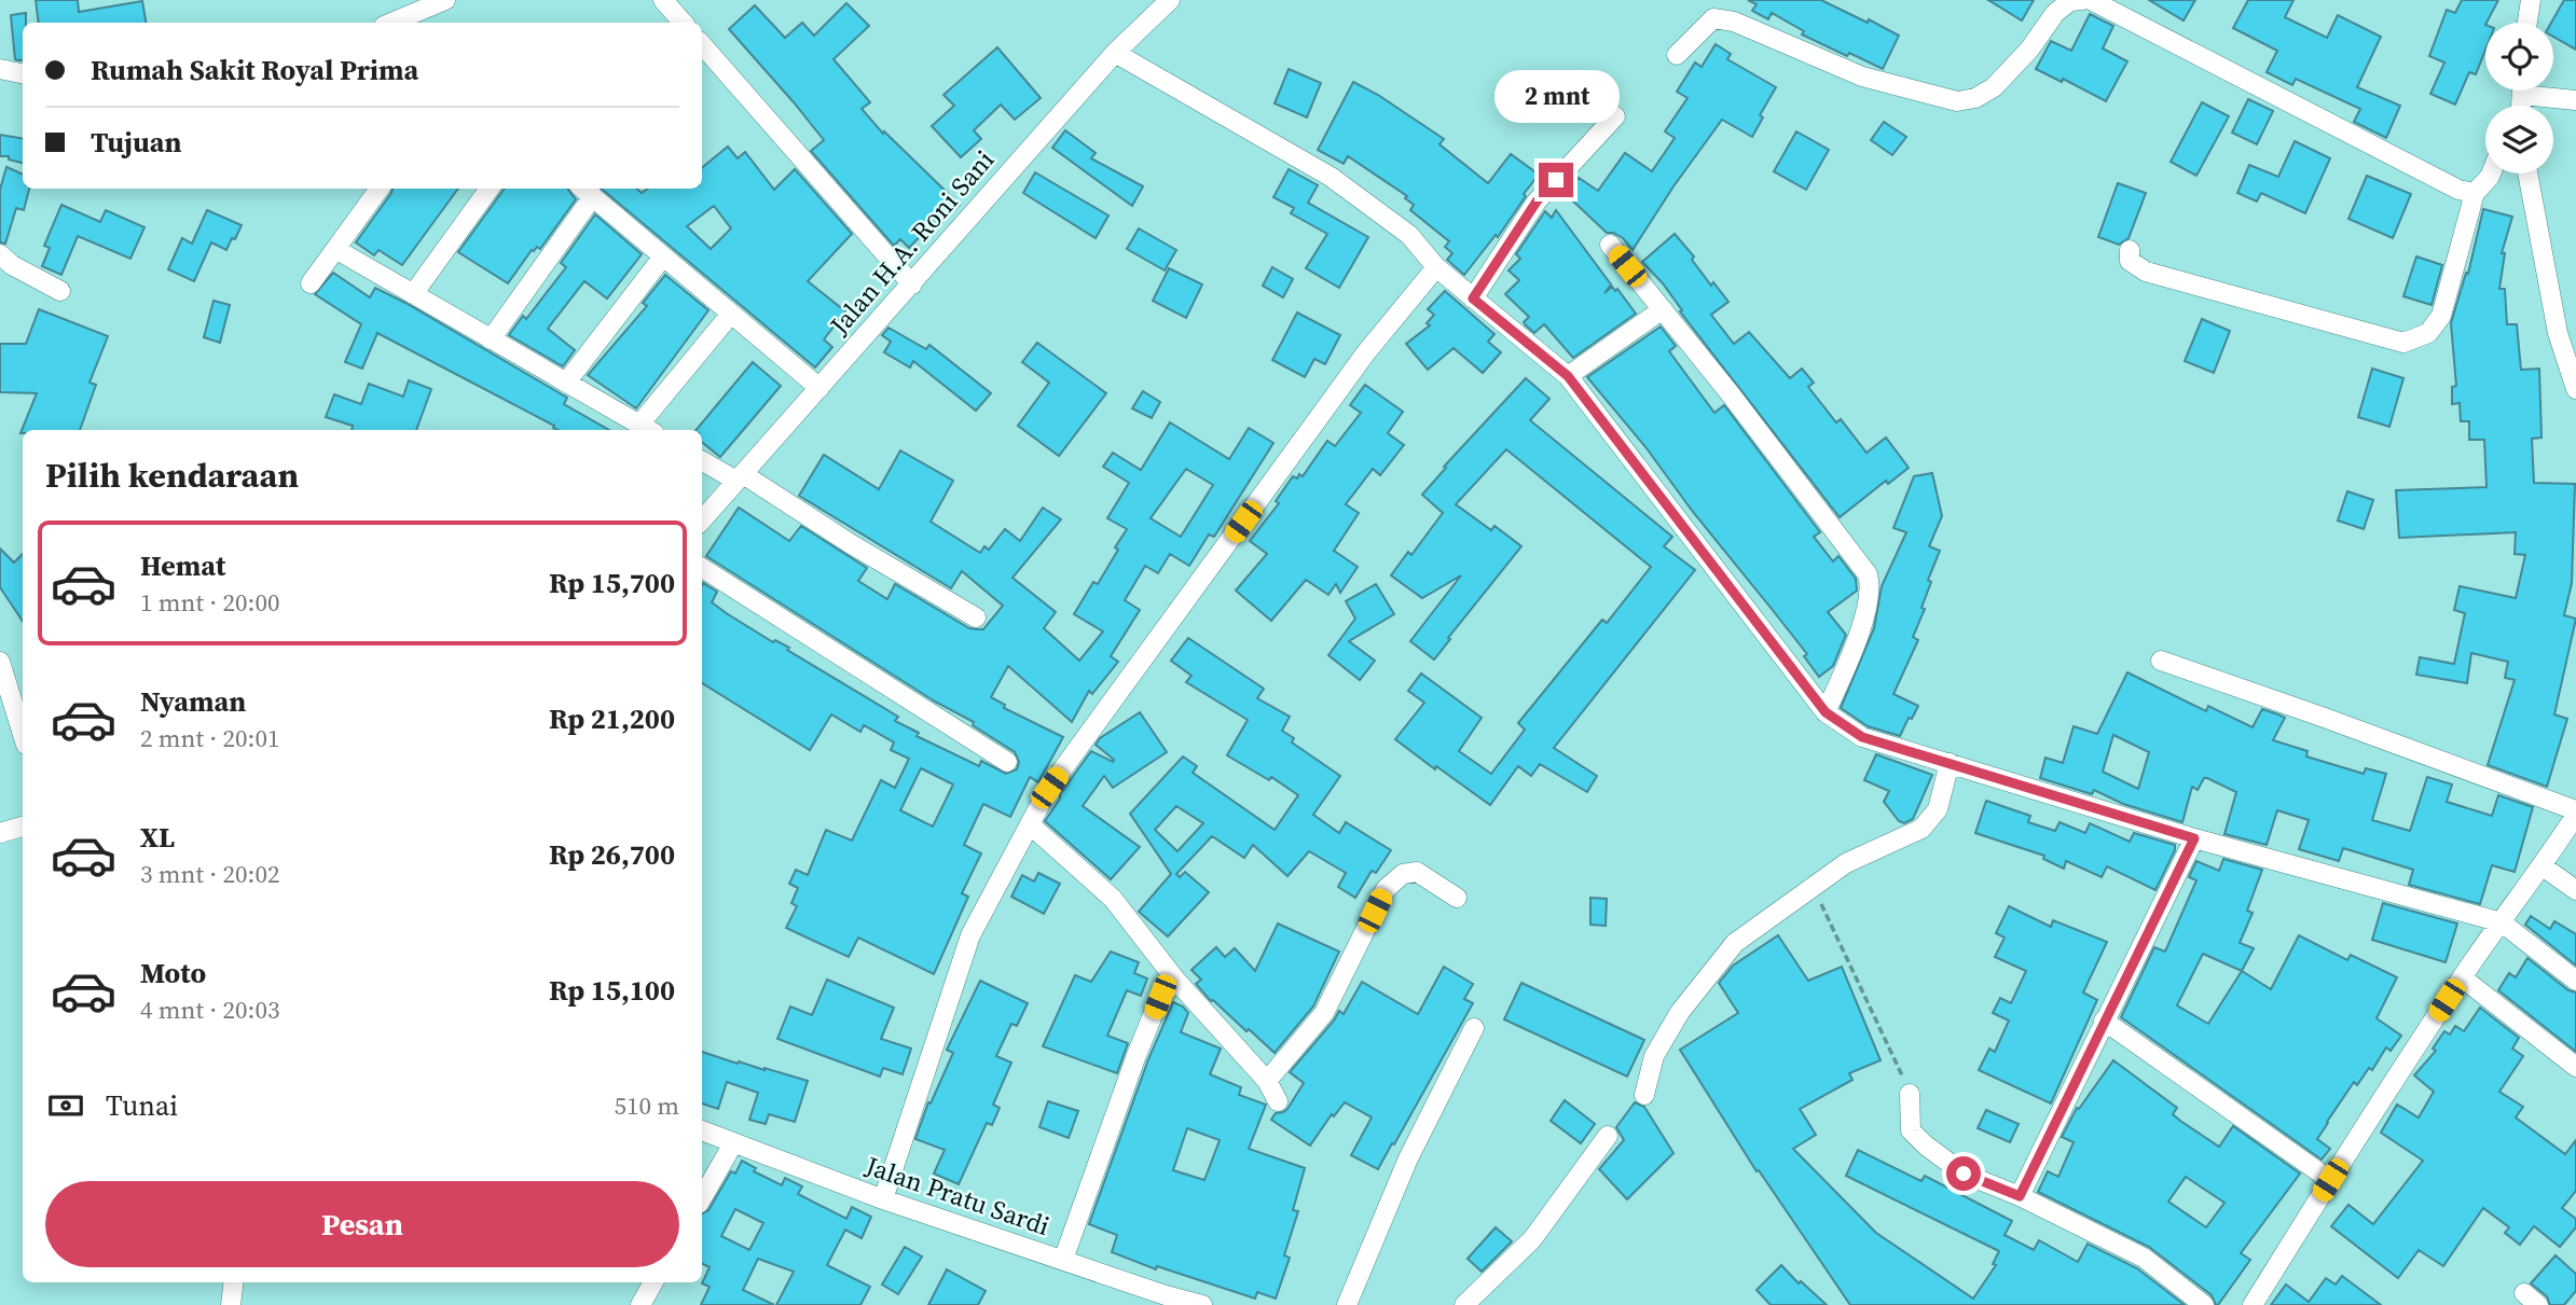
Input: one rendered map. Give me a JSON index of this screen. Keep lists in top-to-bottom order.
{
  "streets": {
    "street": ["Jalan H.A. Roni Sani", "Jalan Pratu Sardi"]
  },
  "page": {
    "banner": ["Rumah Sakit Royal Prima", "Tujuan"],
    "bubble": "2 mnt",
    "heading": "Pilih kendaraan",
    "list": [
      {
        "name": "Hemat",
        "note": "1 mnt · 20:00",
        "value": "Rp 15,700"
      },
      {
        "name": "Nyaman",
        "note": "2 mnt · 20:01",
        "value": "Rp 21,200"
      },
      {
        "name": "XL",
        "note": "3 mnt · 20:02",
        "value": "Rp 26,700"
      },
      {
        "name": "Moto",
        "note": "4 mnt · 20:03",
        "value": "Rp 15,100"
      }
    ],
    "pay": ["Tunai", "510 m"],
    "buttons": "Pesan"
  }
}
